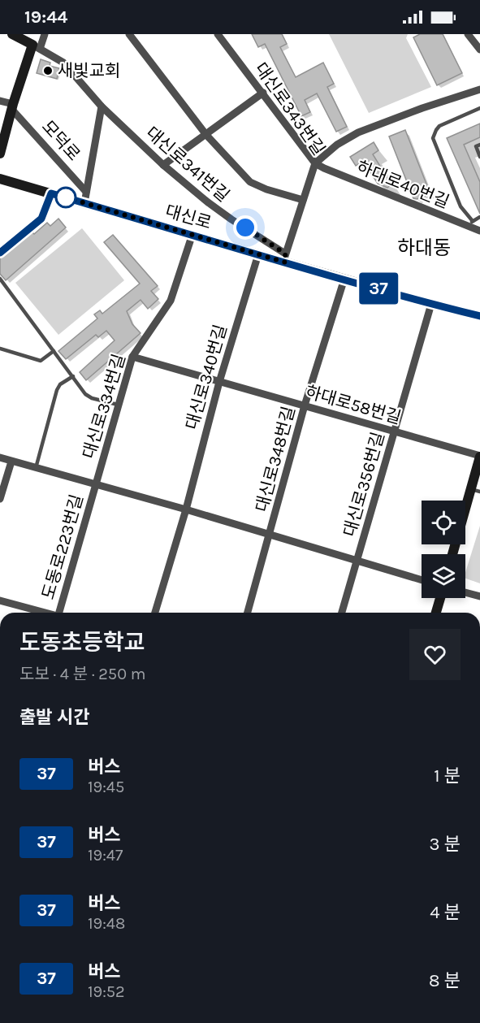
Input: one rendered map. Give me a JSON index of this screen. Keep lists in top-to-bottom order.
{
  "streets": {
    "street": [
      "대신로343번길",
      "모덕로",
      "대신로341번길",
      "하대로40번길",
      "대신로",
      "대신로340번길",
      "하대로58번길",
      "대신로334번길",
      "대신로348번길",
      "대신로356번길",
      "도동로223번길"
    ]
  },
  "crossings": [
    ["대신로343번길", "대신로341번길"],
    ["대신로343번길", "하대로40번길"],
    ["대신로343번길", "대신로"],
    ["대신로341번길", "대신로"],
    ["대신로", "대신로340번길"],
    ["대신로", "대신로334번길"],
    ["대신로", "대신로348번길"],
    ["대신로", "대신로356번길"],
    ["대신로340번길", "하대로58번길"],
    ["하대로58번길", "대신로334번길"],
    ["하대로58번길", "대신로348번길"],
    ["하대로58번길", "대신로356번길"],
    ["대신로334번길", "도동로223번길"]
  ],
  "districts": ["하대동"],
  "places": ["새빛교회"],
  "lines": ["bus line 37"],
  "page": {
    "status": "19:44",
    "on_map": "37",
    "heading": [
      ["도동초등학교", "도보 · 4 분 · 250 m"],
      "출발 시간"
    ],
    "list": [
      {
        "mark": "37",
        "name": "버스",
        "note": "19:45",
        "value": "1 분"
      },
      {
        "mark": "37",
        "name": "버스",
        "note": "19:47",
        "value": "3 분"
      },
      {
        "mark": "37",
        "name": "버스",
        "note": "19:48",
        "value": "4 분"
      },
      {
        "mark": "37",
        "name": "버스",
        "note": "19:52",
        "value": "8 분"
      }
    ]
  }
}
